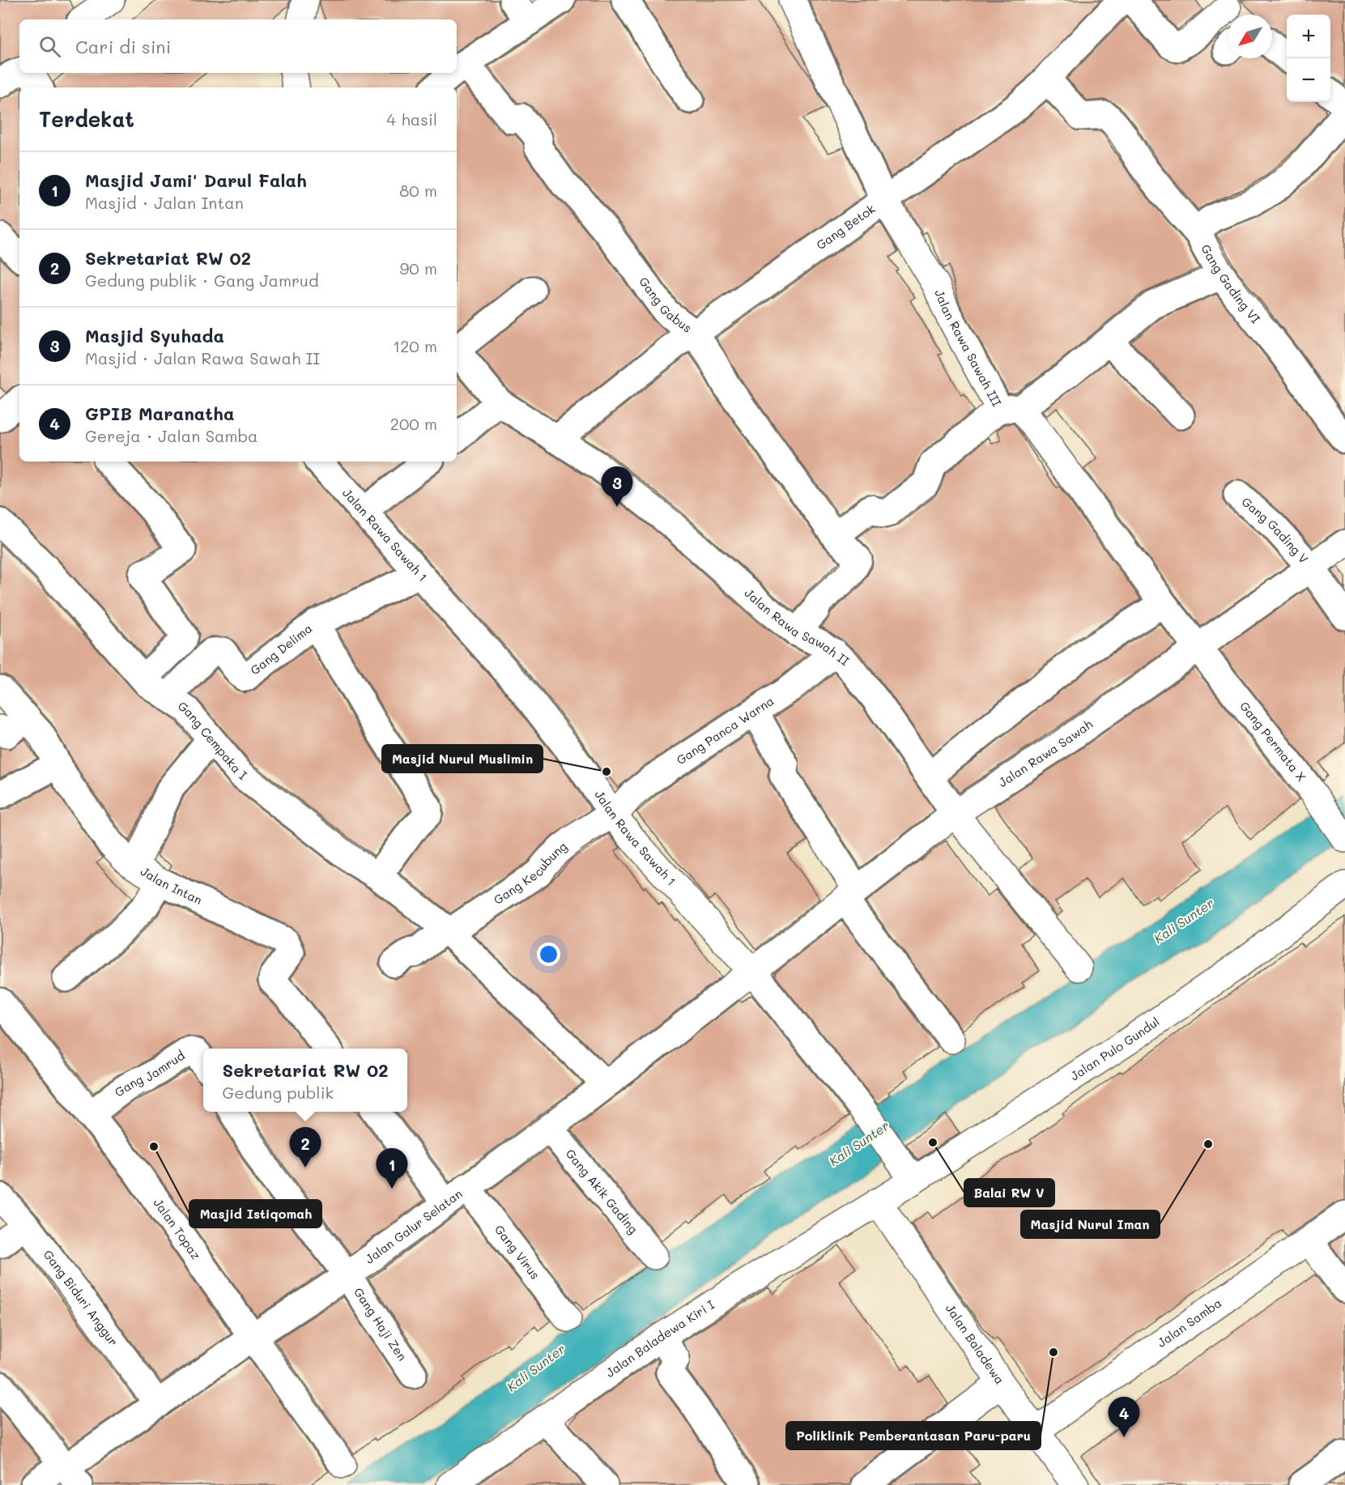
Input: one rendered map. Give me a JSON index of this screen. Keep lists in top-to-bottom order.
{
  "streets": {
    "street": [
      "Gang Betok",
      "Gang Gading VI",
      "Gang Gabus",
      "Jalan Rawa Sawah III",
      "Gang Gading V",
      "Jalan Rawa Sawah 1",
      "Jalan Rawa Sawah II",
      "Gang Delima",
      "Gang Panca Warna",
      "Gang Cempaka I",
      "Gang Permata X",
      "Jalan Rawa Sawah",
      "Gang Kecubung",
      "Jalan Intan",
      "Jalan Pulo Gundul",
      "Gang Jamrud",
      "Gang Akik Gading",
      "Jalan Galur Selatan",
      "Jalan Topaz",
      "Gang Virus",
      "Gang Biduri Anggur",
      "Jalan Samba",
      "Gang Haji Zen",
      "Jalan Baladewa Kiri I",
      "Jalan Baladewa"
    ]
  },
  "crossings": [
    ["Gang Betok", "Gang Gabus"],
    ["Gang Betok", "Jalan Rawa Sawah III"],
    ["Gang Betok", "Jalan Rawa Sawah II"],
    ["Gang Gabus", "Jalan Rawa Sawah II"],
    ["Jalan Rawa Sawah III", "Gang Permata X"],
    ["Jalan Rawa Sawah III", "Jalan Rawa Sawah"],
    ["Gang Gading V", "Jalan Rawa Sawah"],
    ["Jalan Rawa Sawah 1", "Gang Delima"],
    ["Jalan Rawa Sawah 1", "Gang Panca Warna"],
    ["Jalan Rawa Sawah 1", "Jalan Rawa Sawah"],
    ["Jalan Rawa Sawah 1", "Gang Kecubung"],
    ["Jalan Rawa Sawah 1", "Jalan Pulo Gundul"],
    ["Jalan Rawa Sawah 1", "Jalan Galur Selatan"],
    ["Jalan Rawa Sawah II", "Gang Panca Warna"],
    ["Jalan Rawa Sawah II", "Jalan Rawa Sawah"],
    ["Gang Delima", "Gang Cempaka I"],
    ["Gang Panca Warna", "Gang Kecubung"],
    ["Gang Cempaka I", "Gang Kecubung"],
    ["Gang Permata X", "Jalan Rawa Sawah"],
    ["Jalan Rawa Sawah", "Jalan Galur Selatan"],
    ["Jalan Pulo Gundul", "Jalan Baladewa Kiri I"],
    ["Jalan Pulo Gundul", "Jalan Baladewa"],
    ["Gang Jamrud", "Jalan Topaz"],
    ["Gang Akik Gading", "Jalan Galur Selatan"],
    ["Jalan Galur Selatan", "Jalan Topaz"],
    ["Jalan Galur Selatan", "Gang Virus"],
    ["Jalan Galur Selatan", "Gang Biduri Anggur"],
    ["Jalan Galur Selatan", "Gang Haji Zen"],
    ["Jalan Samba", "Jalan Baladewa"],
    ["Jalan Baladewa Kiri I", "Jalan Baladewa"]
  ],
  "water": ["Kali Sunter"],
  "places": [
    "Masjid Nurul Muslimin",
    "Balai RW V",
    "Masjid Nurul Iman",
    "Masjid Istiqomah",
    "Poliklinik Pemberantasan Paru-paru"
  ],
  "north": "bottom left",
  "page": {
    "map_buttons": ["+", "−"],
    "search": "Cari di sini",
    "heading": ["Terdekat", "4 hasil"],
    "list": [
      {
        "mark": "1",
        "name": "Masjid Jami' Darul Falah",
        "note": "Masjid · Jalan Intan",
        "value": "80 m"
      },
      {
        "mark": "2",
        "name": "Sekretariat RW 02",
        "note": "Gedung publik · Gang Jamrud",
        "value": "90 m"
      },
      {
        "mark": "3",
        "name": "Masjid Syuhada",
        "note": "Masjid · Jalan Rawa Sawah II",
        "value": "120 m"
      },
      {
        "mark": "4",
        "name": "GPIB Maranatha",
        "note": "Gereja · Jalan Samba",
        "value": "200 m"
      }
    ],
    "pins": [
      "3",
      "2",
      "1",
      "4"
    ],
    "popup": ["Sekretariat RW 02", "Gedung publik"]
  }
}
